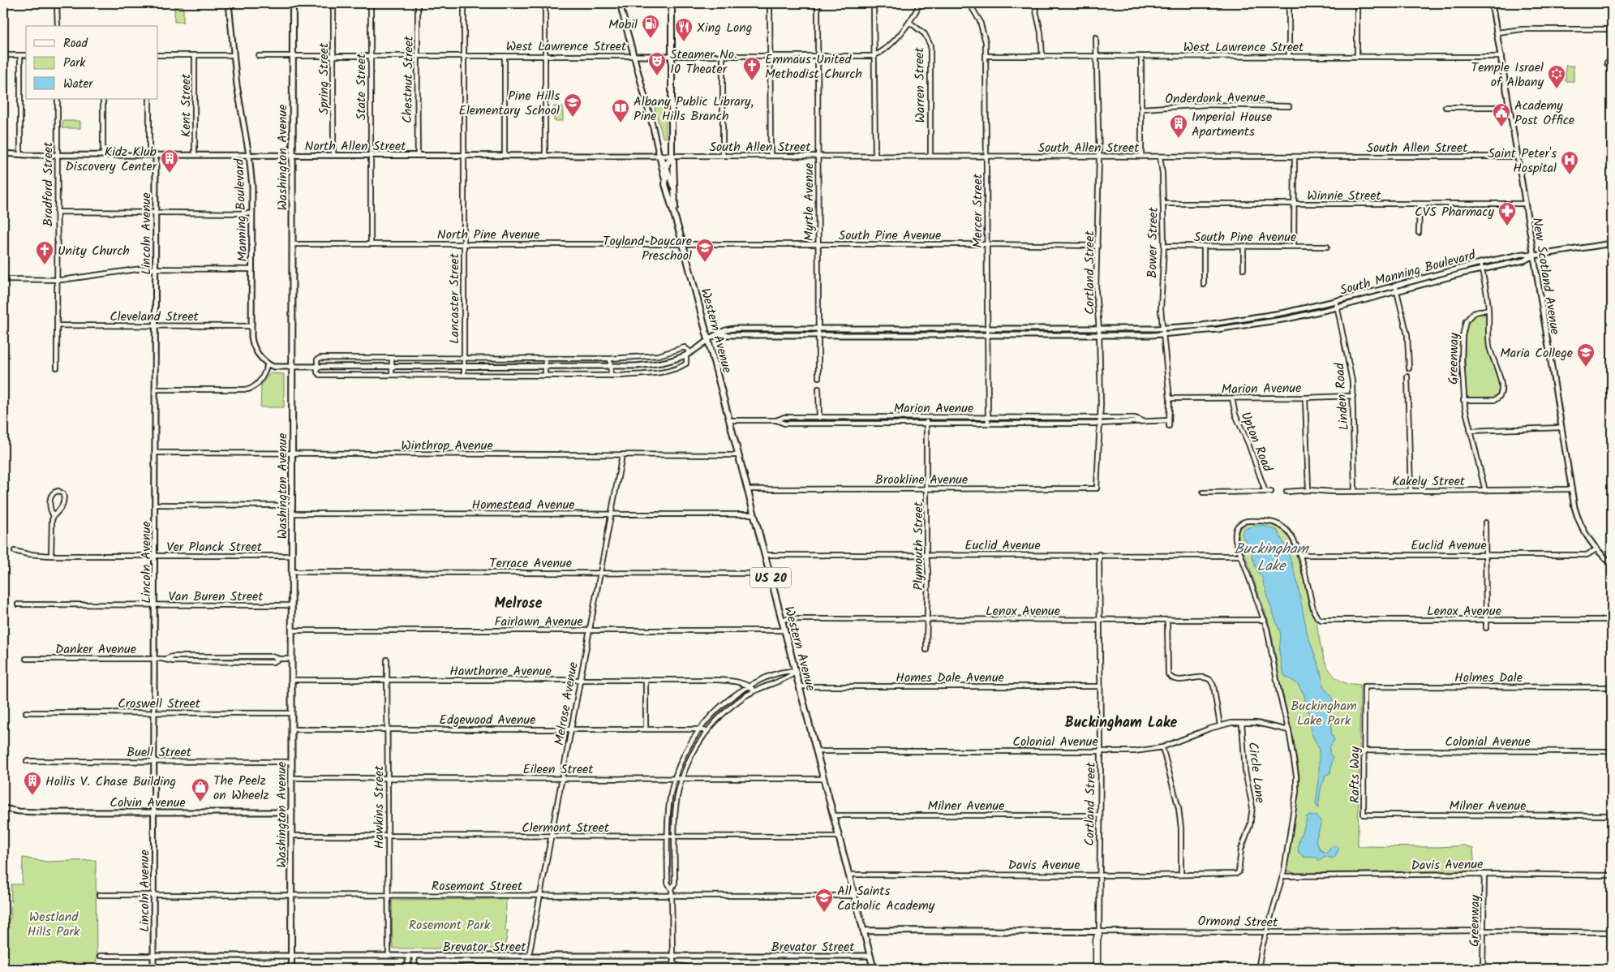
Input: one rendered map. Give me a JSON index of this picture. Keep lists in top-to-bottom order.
{
  "streets": {
    "main road": [
      "Washington Avenue",
      "Western Avenue",
      "US 20",
      "Ormond Street"
    ],
    "street": [
      "West Lawrence Street",
      "Spring Street",
      "Chestnut Street",
      "Warren Street",
      "State Street",
      "Onderdonk Avenue",
      "Kent Street",
      "North Allen Street",
      "South Allen Street",
      "Bradford Street",
      "Winnie Street",
      "Myrtle Avenue",
      "Manning Boulevard",
      "Mercer Street",
      "Lincoln Avenue",
      "North Pine Avenue",
      "South Pine Avenue",
      "Bower Street",
      "South Manning Boulevard",
      "Cortland Street",
      "New Scotland Avenue",
      "Lancaster Street",
      "Cleveland Street",
      "Greenway",
      "Marion Avenue",
      "Linden Road",
      "Upton Road",
      "Winthrop Avenue",
      "Brookline Avenue",
      "Kakely Street",
      "Homestead Avenue",
      "Euclid Avenue",
      "Ver Planck Street",
      "Plymouth Street",
      "Terrace Avenue",
      "Van Buren Street",
      "Lenox Avenue",
      "Fairlawn Avenue",
      "Danker Avenue",
      "Hawthorne Avenue",
      "Homes Dale Avenue",
      "Holmes Dale",
      "Croswell Street",
      "Melrose Avenue",
      "Edgewood Avenue",
      "Colonial Avenue",
      "Buell Street",
      "Eileen Street",
      "Circle Lane",
      "Rafts Way",
      "Colvin Avenue",
      "Milner Avenue",
      "Hawkins Street",
      "Clermont Street",
      "Davis Avenue",
      "Rosemont Street",
      "Brevator Street"
    ]
  },
  "crossings": [
    ["West Lawrence Street", "Spring Street"],
    ["West Lawrence Street", "Chestnut Street"],
    ["West Lawrence Street", "State Street"],
    ["West Lawrence Street", "Washington Avenue"],
    ["West Lawrence Street", "Myrtle Avenue"],
    ["West Lawrence Street", "Mercer Street"],
    ["West Lawrence Street", "Cortland Street"],
    ["West Lawrence Street", "New Scotland Avenue"],
    ["West Lawrence Street", "Lancaster Street"],
    ["West Lawrence Street", "Western Avenue"],
    ["West Lawrence Street", "US 20"],
    ["Spring Street", "North Allen Street"],
    ["Chestnut Street", "North Allen Street"],
    ["Warren Street", "South Allen Street"],
    ["State Street", "North Allen Street"],
    ["State Street", "North Pine Avenue"],
    ["Kent Street", "North Allen Street"],
    ["North Allen Street", "South Allen Street"],
    ["North Allen Street", "Washington Avenue"],
    ["North Allen Street", "Bradford Street"],
    ["North Allen Street", "Manning Boulevard"],
    ["North Allen Street", "Lincoln Avenue"],
    ["North Allen Street", "Lancaster Street"],
    ["North Allen Street", "Western Avenue"],
    ["South Allen Street", "Myrtle Avenue"],
    ["South Allen Street", "Mercer Street"],
    ["South Allen Street", "Bower Street"],
    ["South Allen Street", "Cortland Street"],
    ["South Allen Street", "New Scotland Avenue"],
    ["South Allen Street", "Western Avenue"],
    ["South Allen Street", "US 20"],
    ["Washington Avenue", "North Pine Avenue"],
    ["Washington Avenue", "Winthrop Avenue"],
    ["Washington Avenue", "Homestead Avenue"],
    ["Washington Avenue", "Ver Planck Street"],
    ["Washington Avenue", "Terrace Avenue"],
    ["Washington Avenue", "Van Buren Street"],
    ["Washington Avenue", "Fairlawn Avenue"],
    ["Washington Avenue", "Danker Avenue"],
    ["Washington Avenue", "Hawthorne Avenue"],
    ["Washington Avenue", "Croswell Street"],
    ["Washington Avenue", "Edgewood Avenue"],
    ["Washington Avenue", "Buell Street"],
    ["Washington Avenue", "Eileen Street"],
    ["Washington Avenue", "Colvin Avenue"],
    ["Washington Avenue", "Clermont Street"],
    ["Washington Avenue", "Rosemont Street"],
    ["Washington Avenue", "Brevator Street"],
    ["Bradford Street", "Cleveland Street"],
    ["Winnie Street", "Bower Street"],
    ["Winnie Street", "New Scotland Avenue"],
    ["Myrtle Avenue", "South Pine Avenue"],
    ["Myrtle Avenue", "South Manning Boulevard"],
    ["Manning Boulevard", "Cleveland Street"],
    ["Mercer Street", "South Pine Avenue"],
    ["Mercer Street", "South Manning Boulevard"],
    ["Mercer Street", "Marion Avenue"],
    ["Lincoln Avenue", "Cleveland Street"],
    ["Lincoln Avenue", "Winthrop Avenue"],
    ["Lincoln Avenue", "Ver Planck Street"],
    ["Lincoln Avenue", "Van Buren Street"],
    ["Lincoln Avenue", "Danker Avenue"],
    ["Lincoln Avenue", "Croswell Street"],
    ["Lincoln Avenue", "Buell Street"],
    ["Lincoln Avenue", "Colvin Avenue"],
    ["Lincoln Avenue", "Rosemont Street"],
    ["Lincoln Avenue", "Brevator Street"],
    ["North Pine Avenue", "South Pine Avenue"],
    ["North Pine Avenue", "Lancaster Street"],
    ["North Pine Avenue", "Western Avenue"],
    ["South Pine Avenue", "Bower Street"],
    ["South Pine Avenue", "Cortland Street"],
    ["South Pine Avenue", "Western Avenue"],
    ["Bower Street", "South Manning Boulevard"],
    ["Bower Street", "Marion Avenue"],
    ["South Manning Boulevard", "Cortland Street"],
    ["South Manning Boulevard", "New Scotland Avenue"],
    ["South Manning Boulevard", "Western Avenue"],
    ["South Manning Boulevard", "Greenway"],
    ["South Manning Boulevard", "Linden Road"],
    ["Cortland Street", "Marion Avenue"],
    ["Cortland Street", "Brookline Avenue"],
    ["Cortland Street", "Euclid Avenue"],
    ["Cortland Street", "Lenox Avenue"],
    ["Cortland Street", "Homes Dale Avenue"],
    ["Cortland Street", "Colonial Avenue"],
    ["Cortland Street", "Milner Avenue"],
    ["Cortland Street", "Davis Avenue"],
    ["Cortland Street", "Ormond Street"],
    ["New Scotland Avenue", "Kakely Street"],
    ["New Scotland Avenue", "Euclid Avenue"],
    ["Western Avenue", "Marion Avenue"],
    ["Western Avenue", "Winthrop Avenue"],
    ["Western Avenue", "Brookline Avenue"],
    ["Western Avenue", "Homestead Avenue"],
    ["Western Avenue", "Euclid Avenue"],
    ["Western Avenue", "Terrace Avenue"],
    ["Western Avenue", "US 20"],
    ["Western Avenue", "Lenox Avenue"],
    ["Western Avenue", "Fairlawn Avenue"],
    ["Western Avenue", "Homes Dale Avenue"],
    ["Western Avenue", "Colonial Avenue"],
    ["Western Avenue", "Eileen Street"],
    ["Western Avenue", "Milner Avenue"],
    ["Western Avenue", "Clermont Street"],
    ["Western Avenue", "Davis Avenue"],
    ["Western Avenue", "Rosemont Street"],
    ["Western Avenue", "Ormond Street"],
    ["Western Avenue", "Brevator Street"],
    ["Greenway", "Kakely Street"],
    ["Greenway", "Davis Avenue"],
    ["Greenway", "Ormond Street"],
    ["Marion Avenue", "Linden Road"],
    ["Marion Avenue", "Upton Road"],
    ["Marion Avenue", "Plymouth Street"],
    ["Linden Road", "Kakely Street"],
    ["Winthrop Avenue", "Melrose Avenue"],
    ["Brookline Avenue", "Plymouth Street"],
    ["Homestead Avenue", "Melrose Avenue"],
    ["Euclid Avenue", "Plymouth Street"],
    ["Euclid Avenue", "Lenox Avenue"],
    ["Plymouth Street", "Lenox Avenue"],
    ["Terrace Avenue", "Melrose Avenue"],
    ["Fairlawn Avenue", "Melrose Avenue"],
    ["Hawthorne Avenue", "Melrose Avenue"],
    ["Hawthorne Avenue", "Hawkins Street"],
    ["Holmes Dale", "Rafts Way"],
    ["Melrose Avenue", "Edgewood Avenue"],
    ["Melrose Avenue", "Eileen Street"],
    ["Melrose Avenue", "Clermont Street"],
    ["Melrose Avenue", "Rosemont Street"],
    ["Melrose Avenue", "Brevator Street"],
    ["Edgewood Avenue", "Hawkins Street"],
    ["Colonial Avenue", "Circle Lane"],
    ["Colonial Avenue", "Rafts Way"],
    ["Eileen Street", "Hawkins Street"],
    ["Circle Lane", "Davis Avenue"],
    ["Rafts Way", "Milner Avenue"],
    ["Hawkins Street", "Clermont Street"],
    ["Hawkins Street", "Rosemont Street"],
    ["Hawkins Street", "Brevator Street"]
  ],
  "districts": ["Melrose", "Buckingham Lake"],
  "water": ["Buckingham Lake"],
  "parks": ["Buckingham Lake Park", "Westland Hills Park", "Rosemont Park"],
  "places": {
    "fuel station": ["Mobil"],
    "restaurant": ["Xing Long"],
    "theatre": ["Steamer No. 10 Theater"],
    "church": ["Emmaus United Methodist Church", "Unity Church"],
    "synagogue": ["Temple Israel of Albany"],
    "school or university": [
      "Pine Hills Elementary School",
      "Toyland Daycare Preschool",
      "Maria College",
      "All Saints Catholic Academy"
    ],
    "library": ["Albany Public Library, Pine Hills Branch"],
    "public building": ["Academy Post Office"],
    "building": ["Imperial House Apartments", "Kidz Klub Discovery Center", "Hollis V. Chase Building"],
    "hospital": ["Saint Peter's Hospital"],
    "pharmacy": ["CVS Pharmacy"],
    "shop": ["The Peelz on Wheelz"]
  },
  "legend": ["Road", "Park", "Water"]
}
